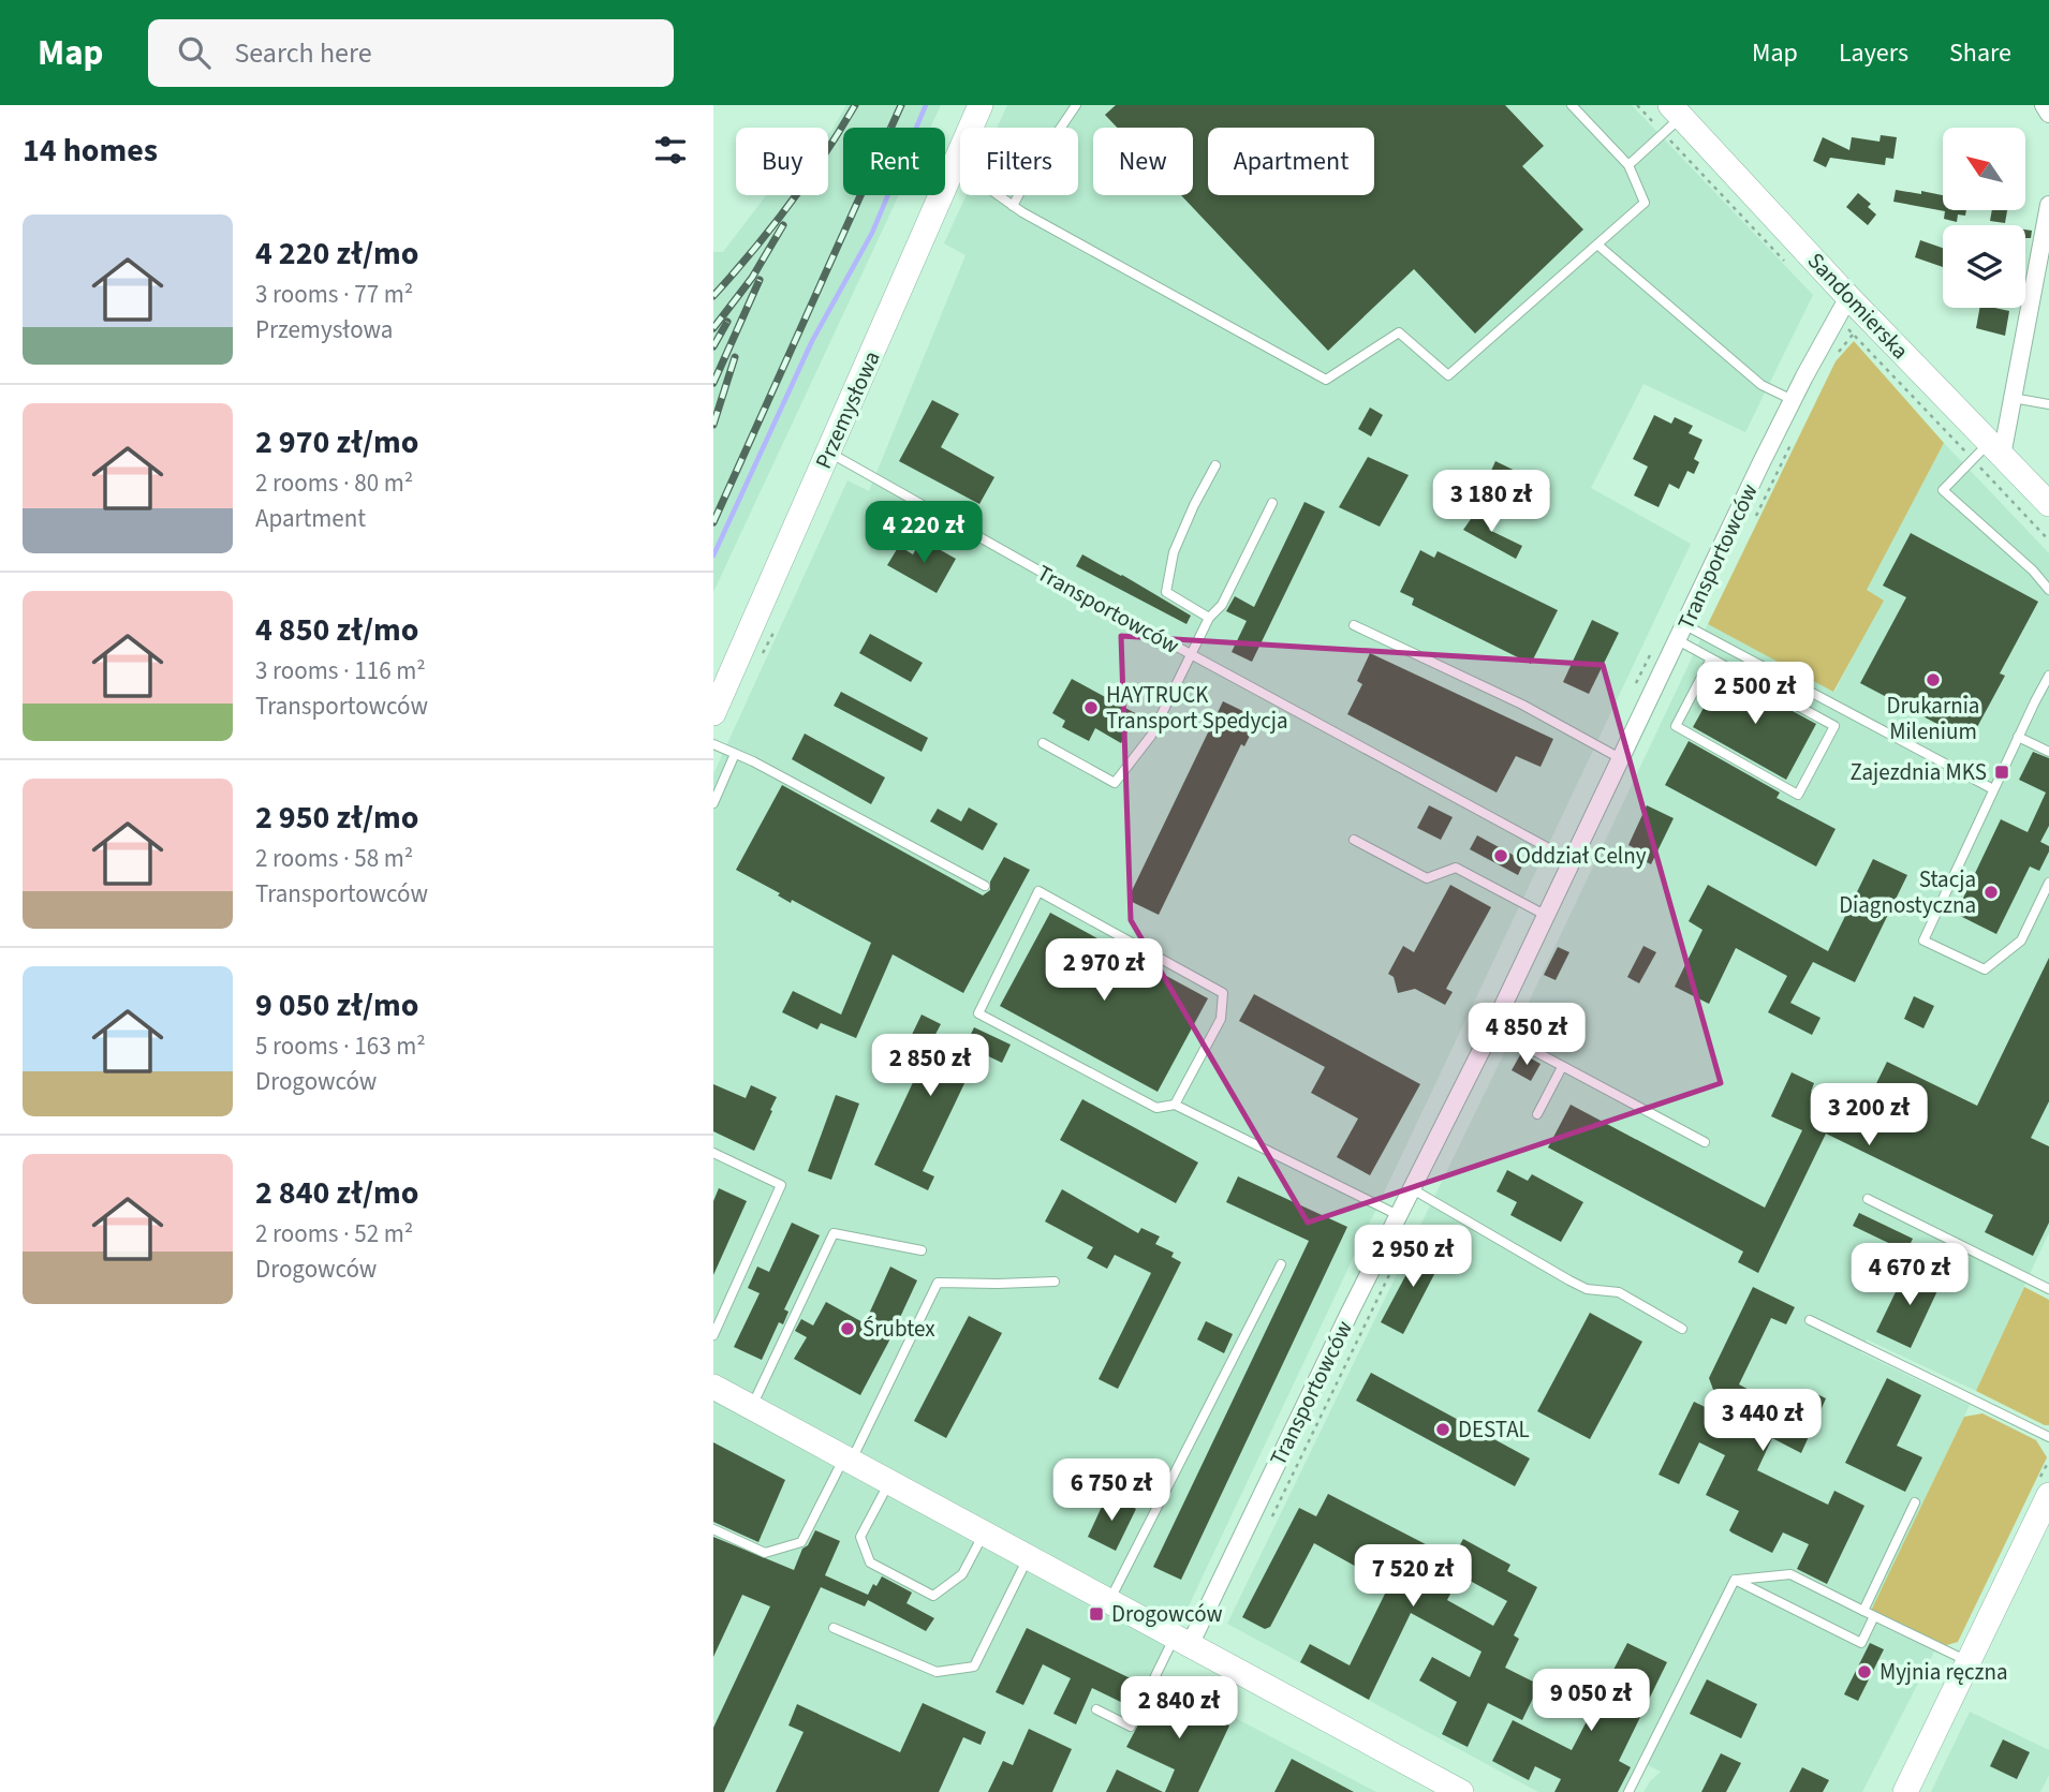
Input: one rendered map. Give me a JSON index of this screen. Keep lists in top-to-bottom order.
{
  "streets": {
    "street": ["Sandomierska", "Przemysłowa", "Transportowców"]
  },
  "crossings": [
    ["Sandomierska", "Transportowców"],
    ["Przemysłowa", "Transportowców"]
  ],
  "places": {
    "other": [
      "Drukarnia Milenium",
      "HAYTRUCK Transport Spedycja",
      "Oddział Celny",
      "Stacja Diagnostyczna",
      "Śrubtex",
      "DESTAL",
      "Myjnia ręczna"
    ],
    "transit": ["Zajezdnia MKS", "Drogowców"]
  },
  "north": "top left",
  "page": {
    "header": "Map",
    "search": "Search here",
    "nav": ["Map", "Layers", "Share"],
    "heading": "14 homes",
    "chip": [
      "Buy",
      "Rent",
      "Filters",
      "New",
      "Apartment"
    ],
    "list": [
      {
        "name": "4 220 zł/mo",
        "note": "3 rooms · 77 m² · Przemysłowa"
      },
      {
        "name": "2 970 zł/mo",
        "note": "2 rooms · 80 m² · Apartment"
      },
      {
        "name": "4 850 zł/mo",
        "note": "3 rooms · 116 m² · Transportowców"
      },
      {
        "name": "2 950 zł/mo",
        "note": "2 rooms · 58 m² · Transportowców"
      },
      {
        "name": "9 050 zł/mo",
        "note": "5 rooms · 163 m² · Drogowców"
      },
      {
        "name": "2 840 zł/mo",
        "note": "2 rooms · 52 m² · Drogowców"
      }
    ],
    "price": [
      "3 180 zł",
      "4 220 zł",
      "2 500 zł",
      "2 970 zł",
      "4 850 zł",
      "2 850 zł",
      "3 200 zł",
      "2 950 zł",
      "4 670 zł",
      "3 440 zł",
      "6 750 zł",
      "7 520 zł",
      "9 050 zł",
      "2 840 zł"
    ]
  }
}
